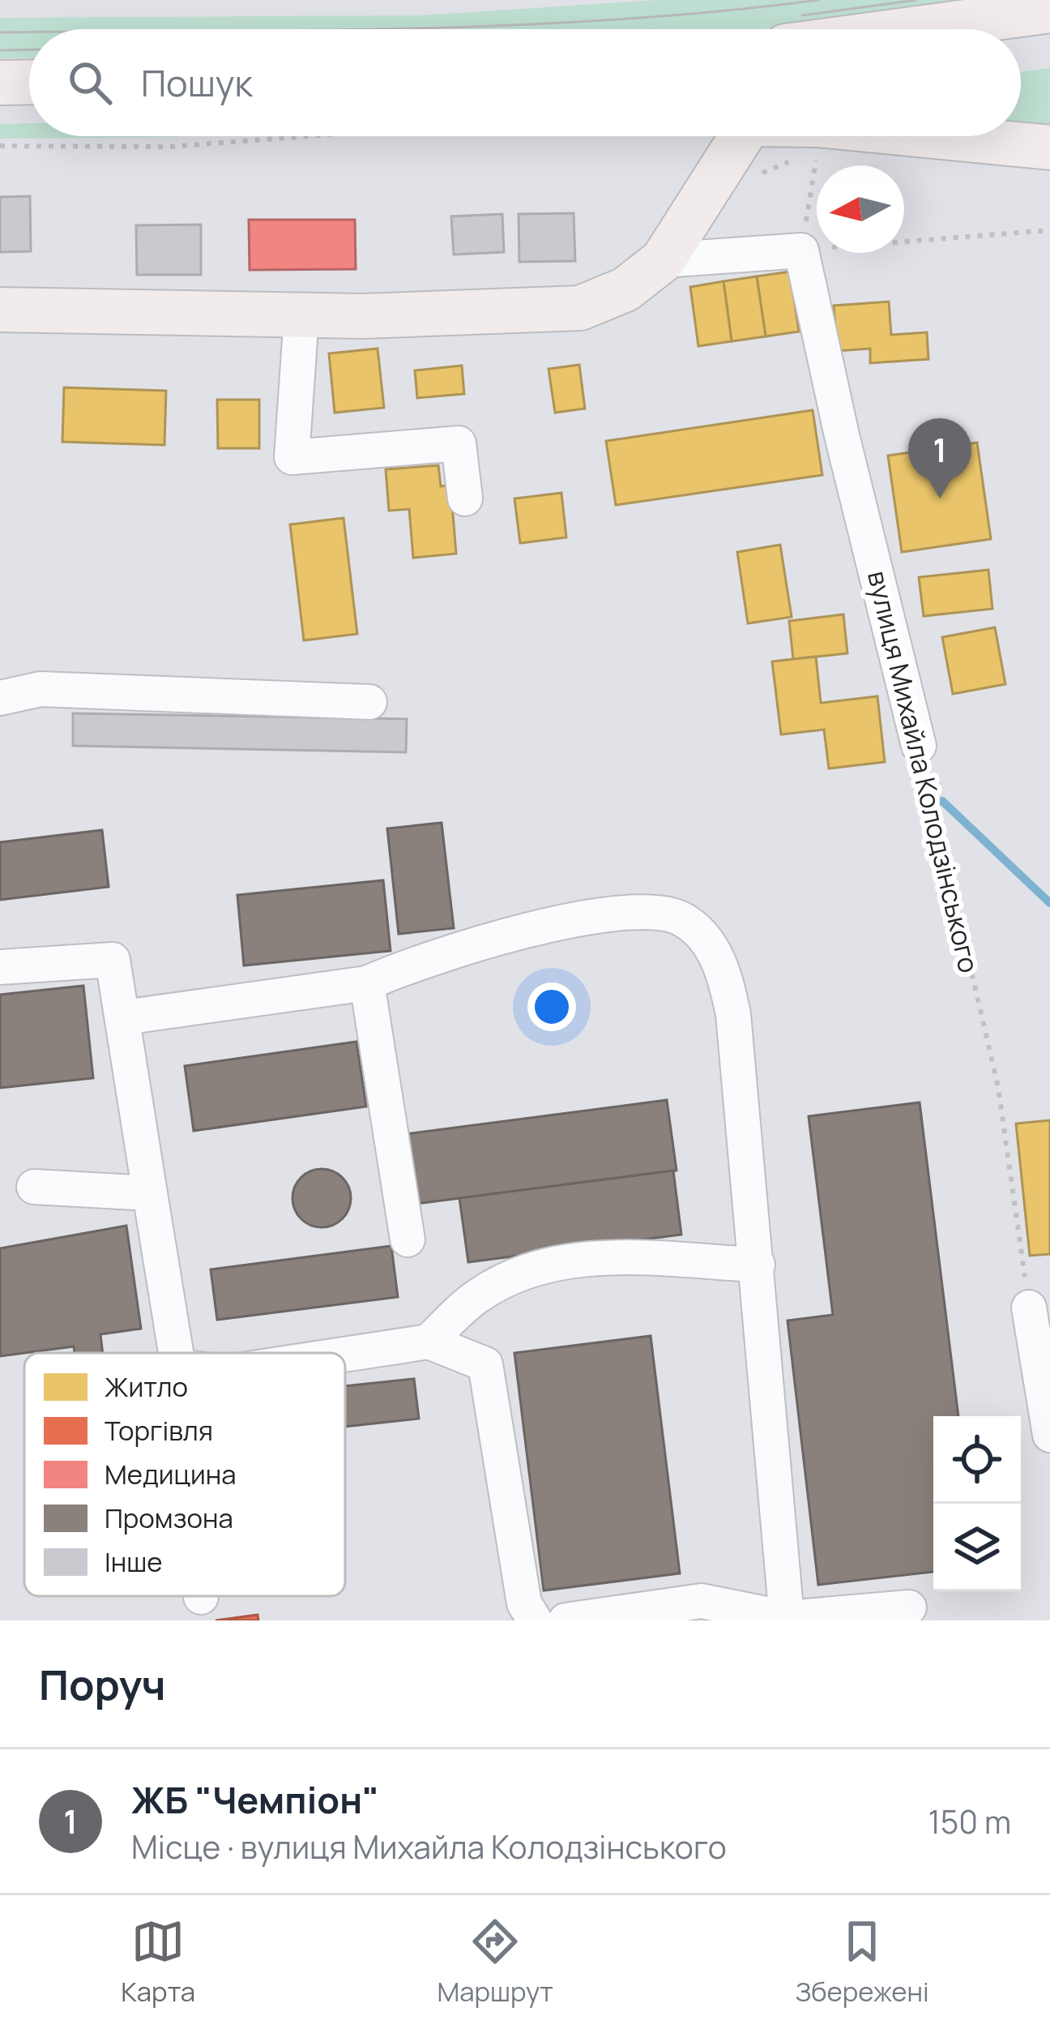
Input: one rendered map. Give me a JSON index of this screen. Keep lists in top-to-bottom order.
{
  "streets": {
    "street": ["вулиця Михайла Колодзінського"]
  },
  "legend": [
    "Житло",
    "Торгівля",
    "Медицина",
    "Промзона",
    "Інше"
  ],
  "north": "left",
  "page": {
    "search": "Пошук",
    "pins": "1",
    "heading": "Поруч",
    "list": [
      {
        "mark": "1",
        "name": "ЖБ \"Чемпіон\"",
        "note": "Місце · вулиця Михайла Колодзінського",
        "value": "150 m"
      }
    ],
    "nav": ["Карта", "Маршрут", "Збережені"]
  }
}
